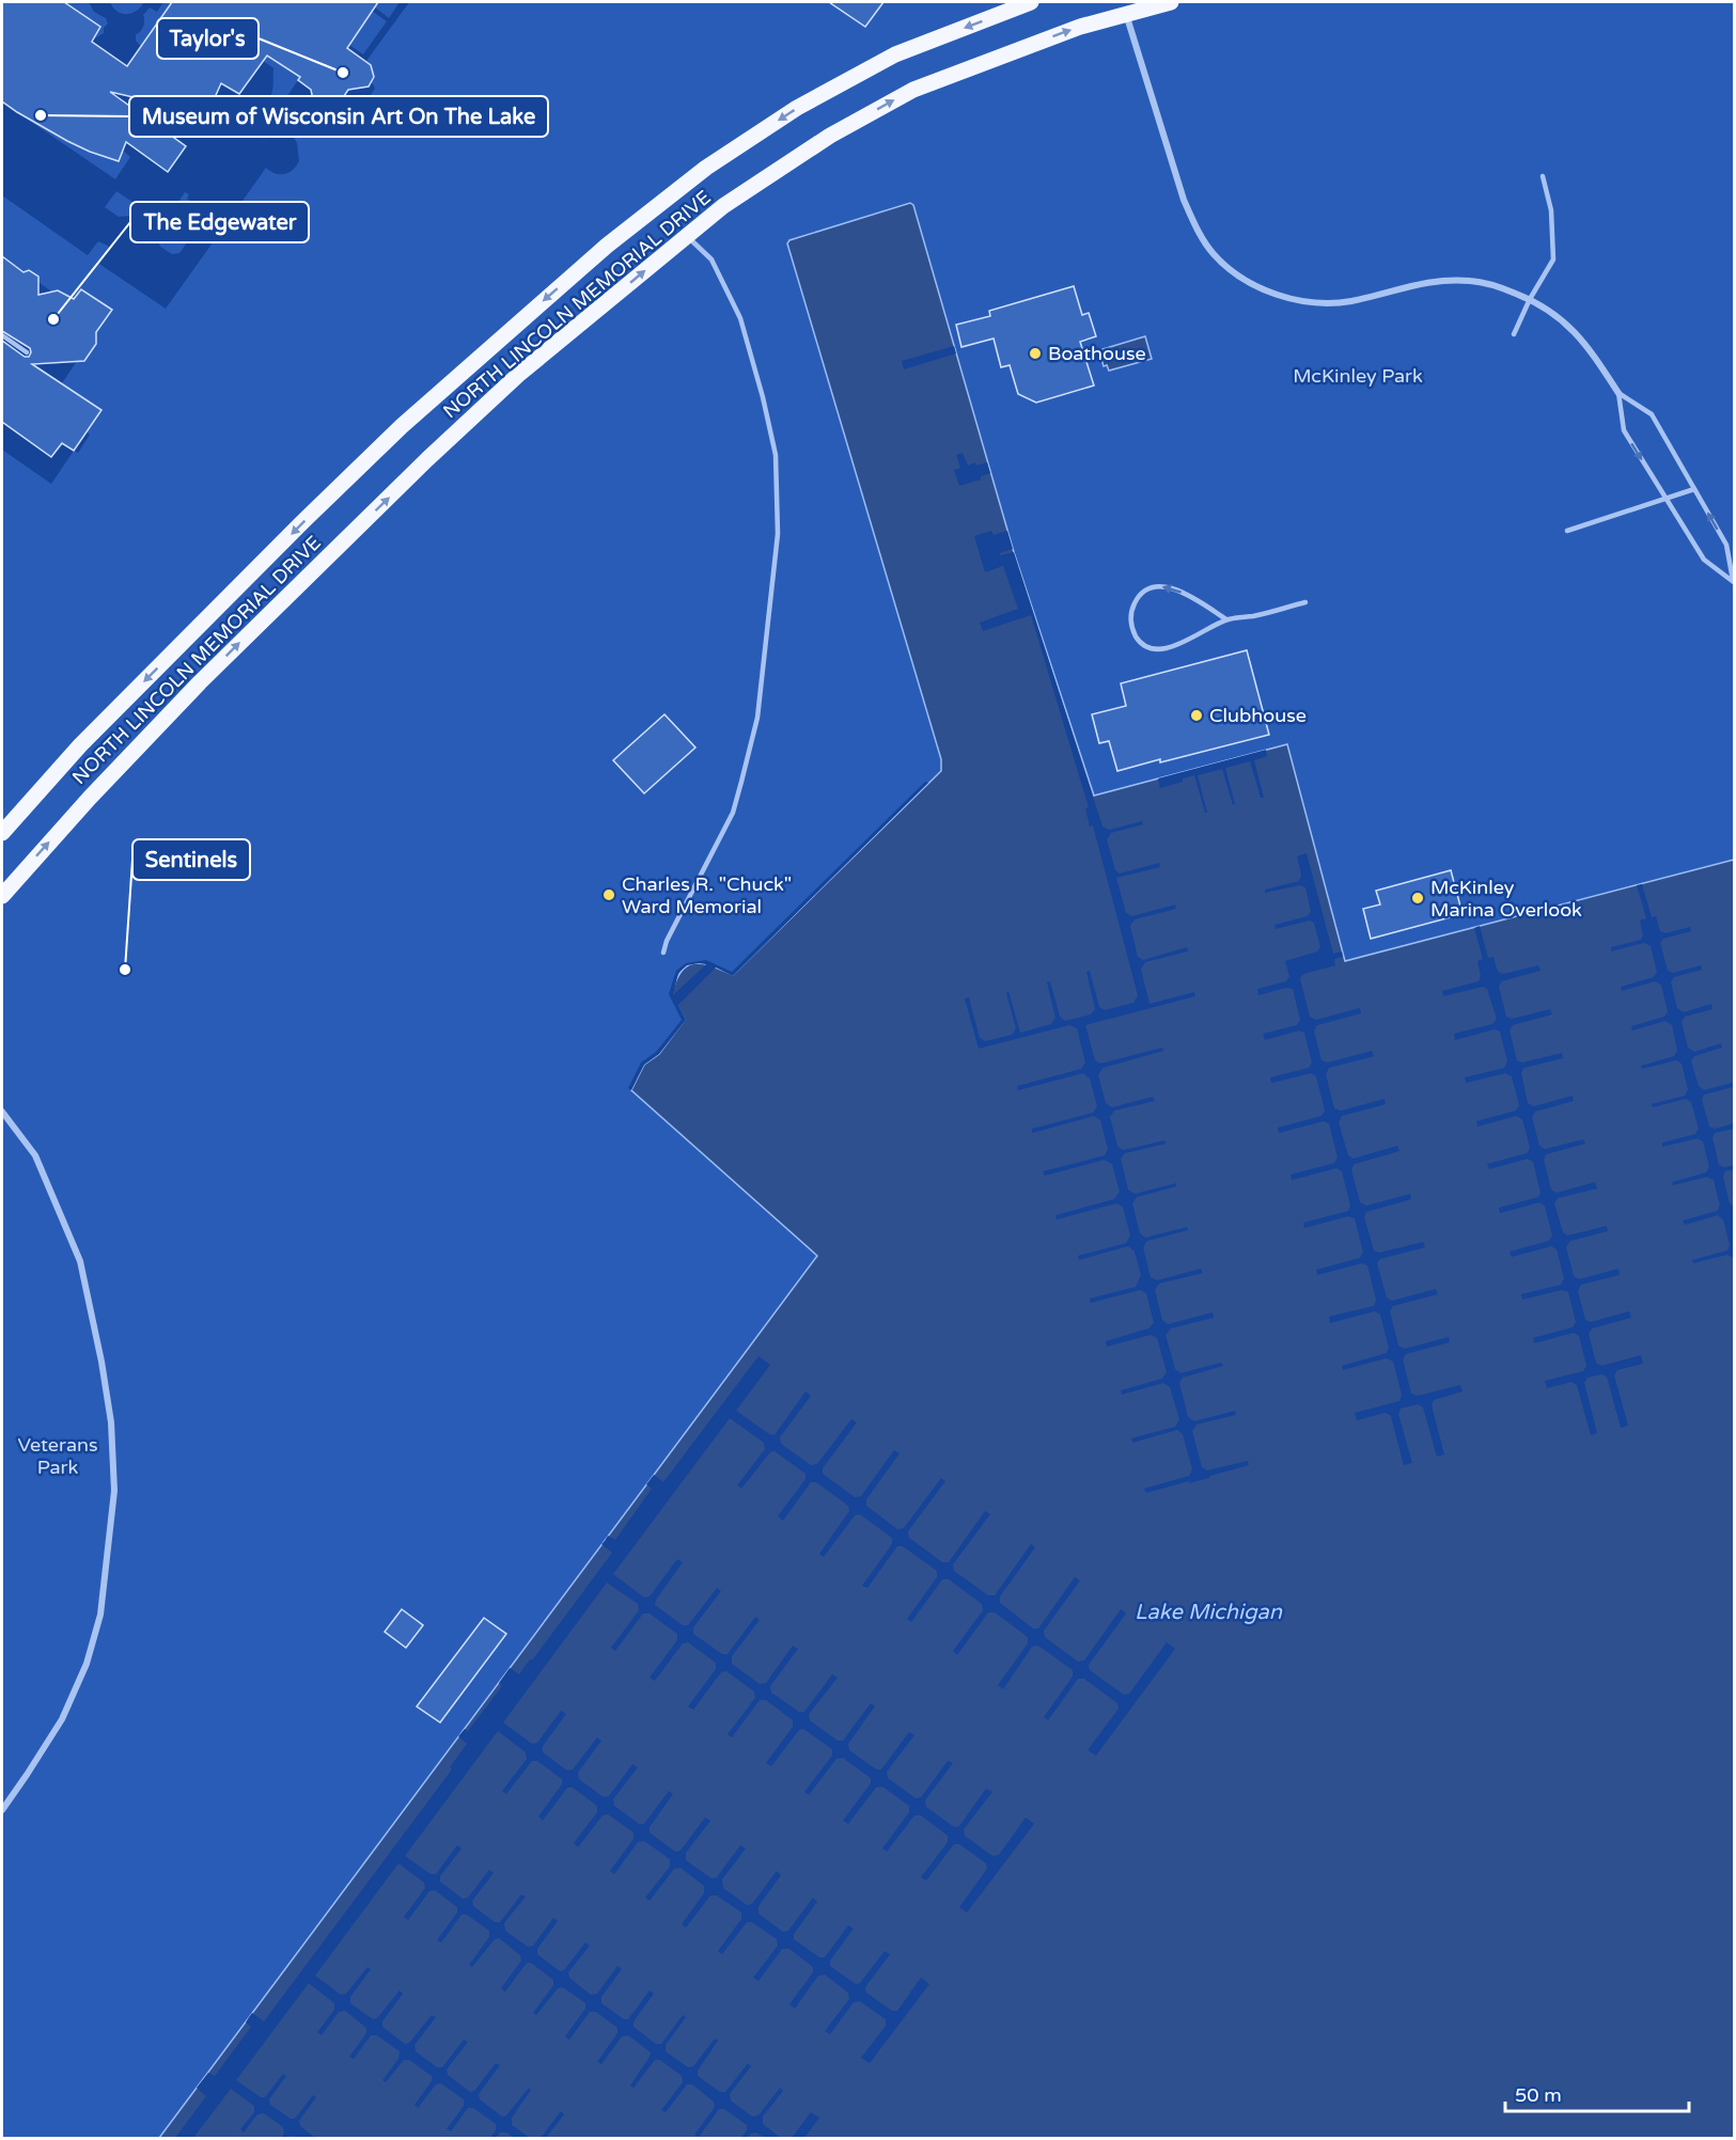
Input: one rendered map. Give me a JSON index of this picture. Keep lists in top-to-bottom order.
{
  "streets": {
    "main road": ["NORTH LINCOLN MEMORIAL DRIVE"]
  },
  "water": ["Lake Michigan"],
  "parks": ["McKinley Park", "Veterans Park"],
  "places": [
    "Taylor's",
    "Museum of Wisconsin Art On The Lake",
    "The Edgewater",
    "Boathouse",
    "Clubhouse",
    "Charles R. \"Chuck\" Ward Memorial",
    "McKinley Marina Overlook",
    "Sentinels"
  ],
  "scale_bar": "50 m"
}
